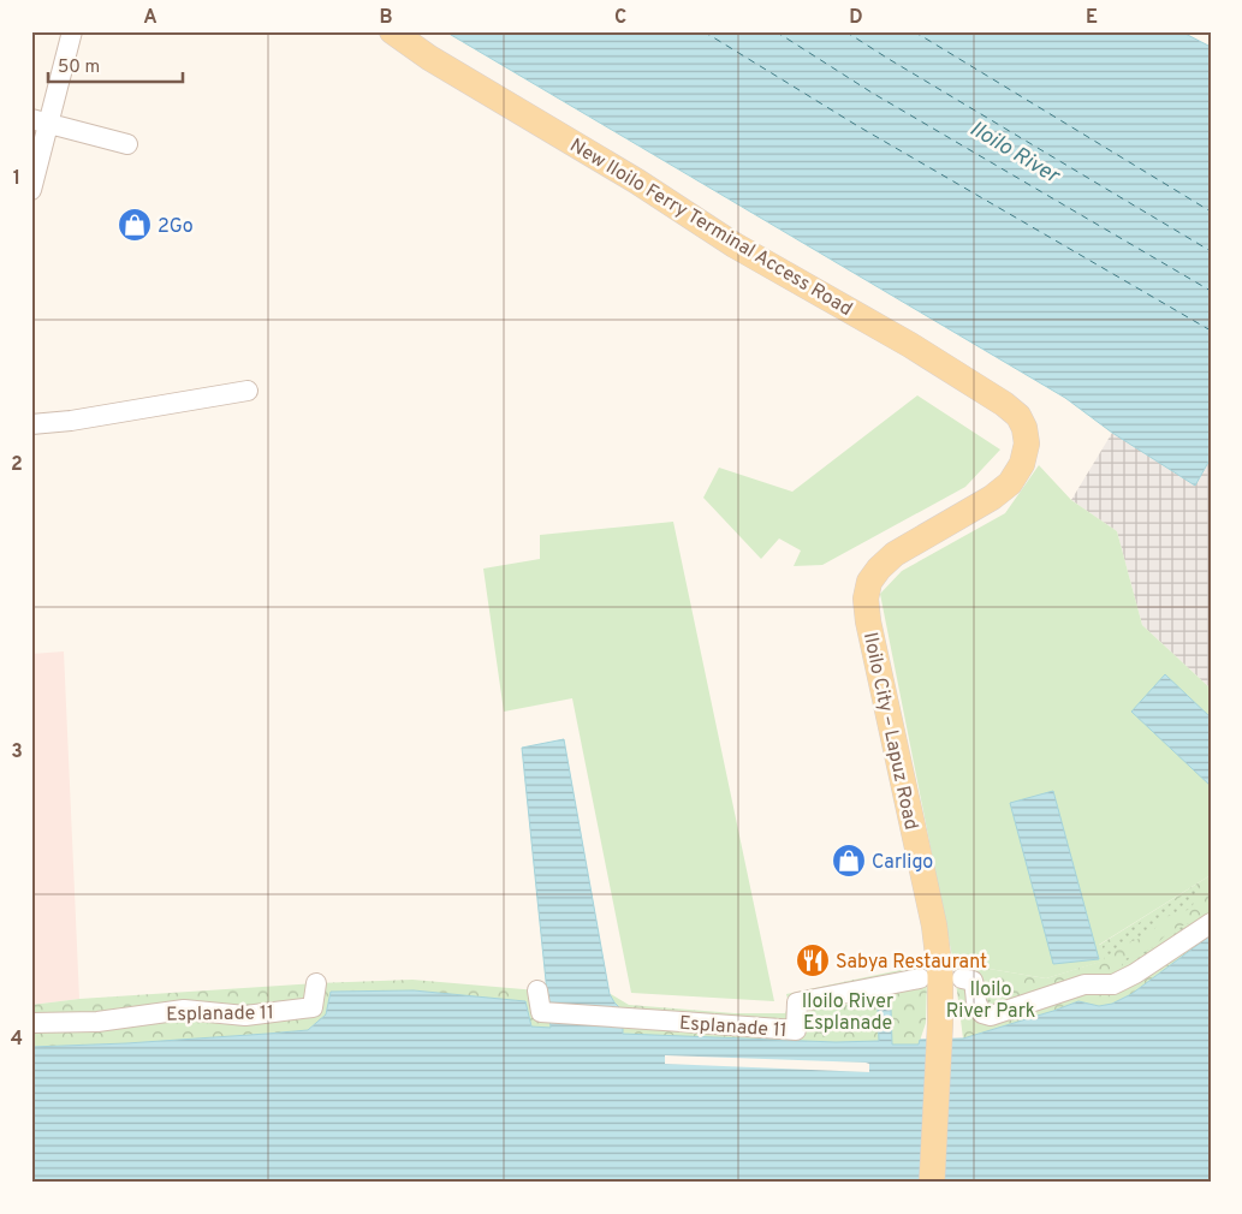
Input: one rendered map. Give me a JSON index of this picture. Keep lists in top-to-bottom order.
{
  "streets": {
    "main road": ["New Iloilo Ferry Terminal Access Road", "Iloilo City – Lapuz Road"],
    "street": ["Esplanade 11"]
  },
  "crossings": [
    ["New Iloilo Ferry Terminal Access Road", "Iloilo City – Lapuz Road"]
  ],
  "water": ["Iloilo River"],
  "parks": ["Iloilo River Park", "Iloilo River Esplanade"],
  "places": {
    "shop": ["2Go", "Carligo"],
    "restaurant": ["Sabya Restaurant"]
  },
  "scale_bar": "50 m",
  "grid": {
    "columns": [
      "A",
      "B",
      "C",
      "D",
      "E"
    ],
    "rows": [
      "1",
      "2",
      "3",
      "4"
    ]
  }
}
